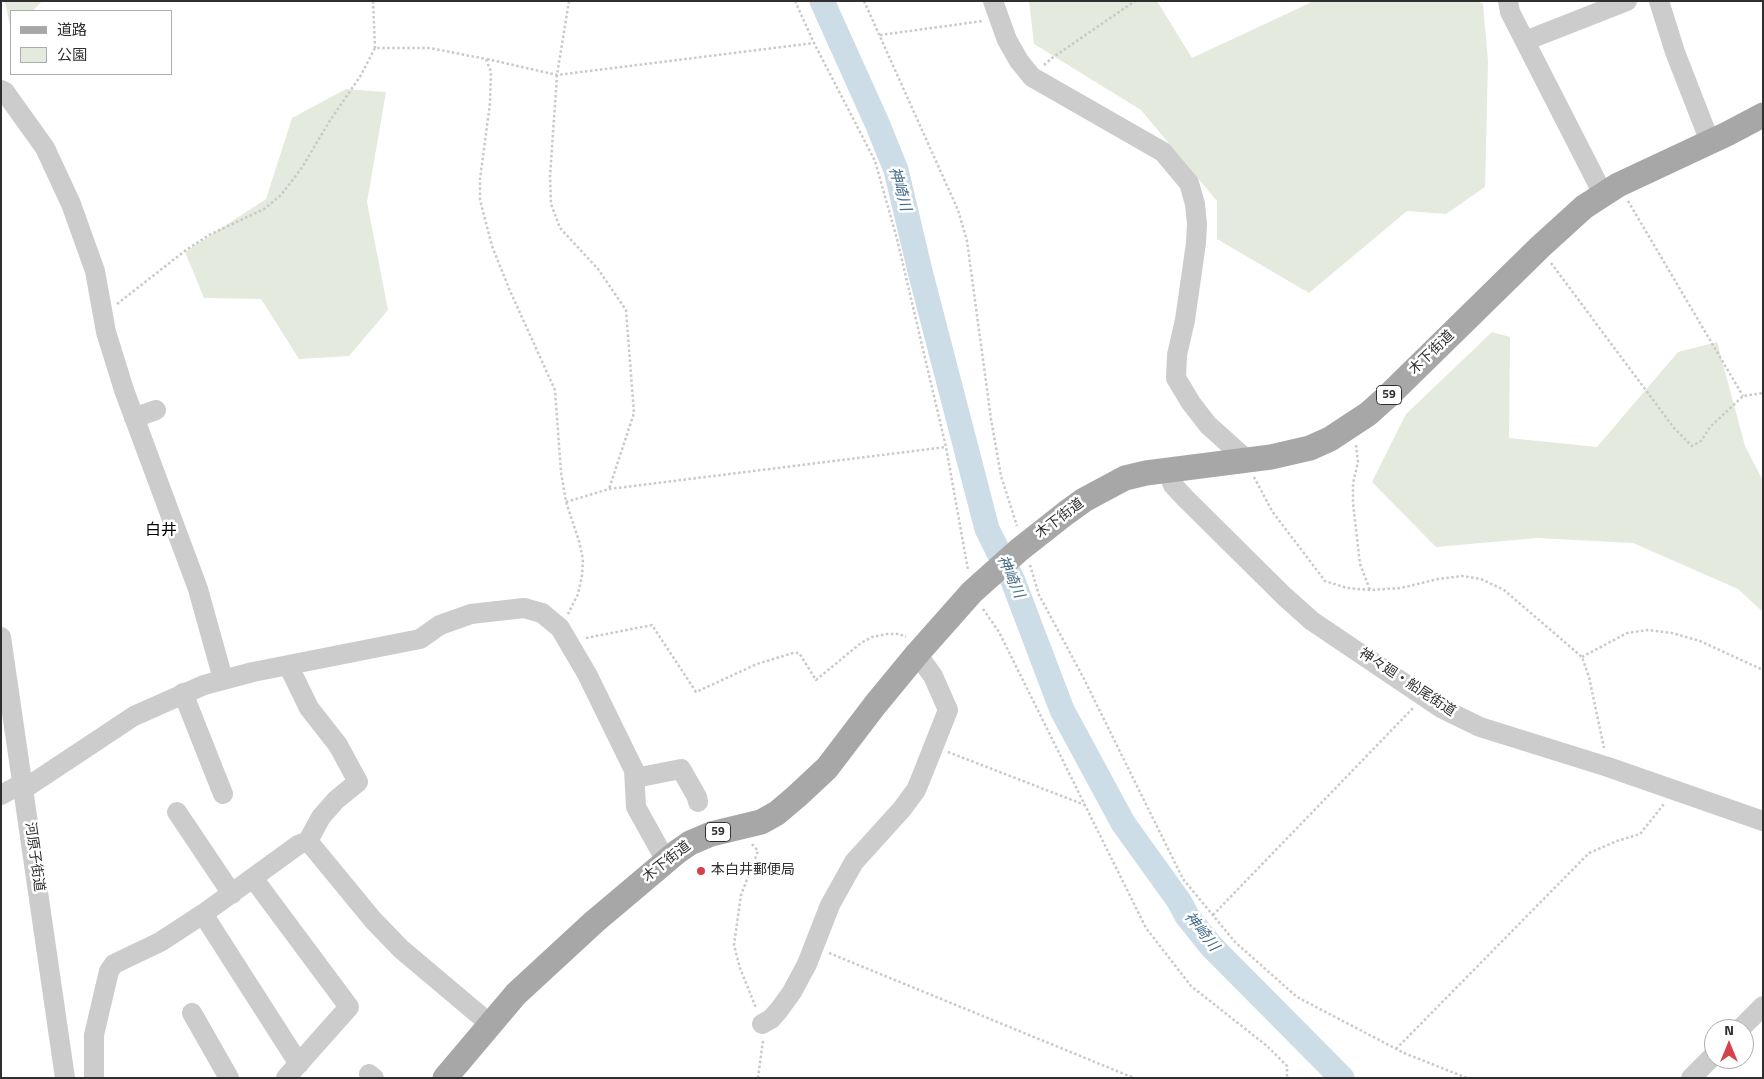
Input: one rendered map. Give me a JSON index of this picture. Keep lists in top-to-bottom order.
{
  "streets": {
    "main road": ["木下街道", "59"],
    "street": ["神々廻・船尾街道", "河原子街道"]
  },
  "crossings": [
    ["木下街道", "59"],
    ["木下街道", "神々廻・船尾街道"]
  ],
  "districts": ["白井"],
  "water": ["神崎川"],
  "places": ["本白井郵便局"],
  "legend": ["道路", "公園"],
  "north": "top"
}
